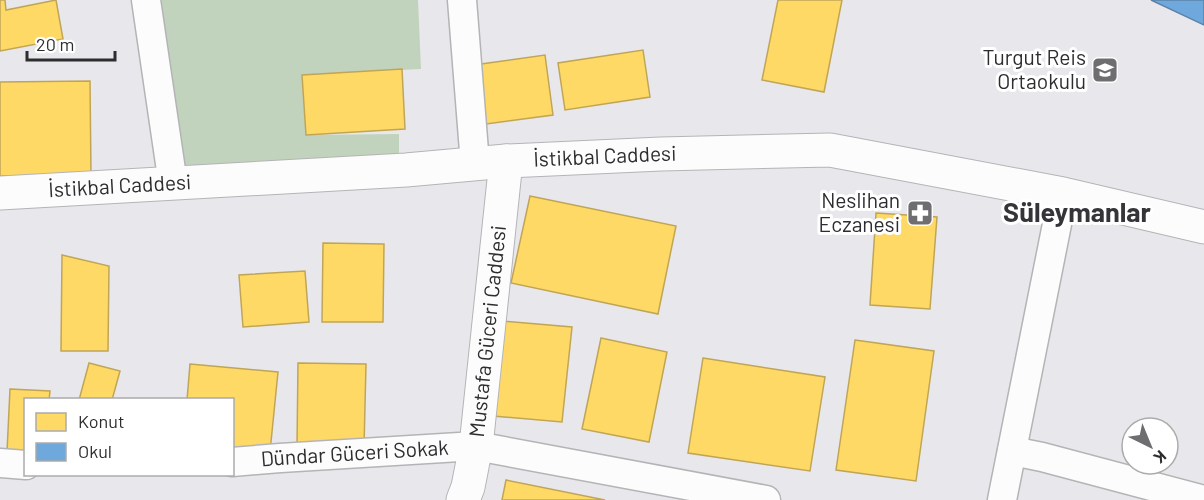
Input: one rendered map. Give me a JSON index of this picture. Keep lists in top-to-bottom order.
{
  "streets": {
    "street": ["İstikbal Caddesi", "Mustafa Güceri Caddesi", "Dündar Güceri Sokak"]
  },
  "crossings": [
    ["İstikbal Caddesi", "Mustafa Güceri Caddesi"],
    ["Mustafa Güceri Caddesi", "Dündar Güceri Sokak"]
  ],
  "districts": ["Süleymanlar"],
  "places": {
    "school or university": ["Turgut Reis Ortaokulu"],
    "pharmacy": ["Neslihan Eczanesi"]
  },
  "legend": ["Konut", "Okul"],
  "scale_bar": "20 m",
  "north": "bottom right"
}
